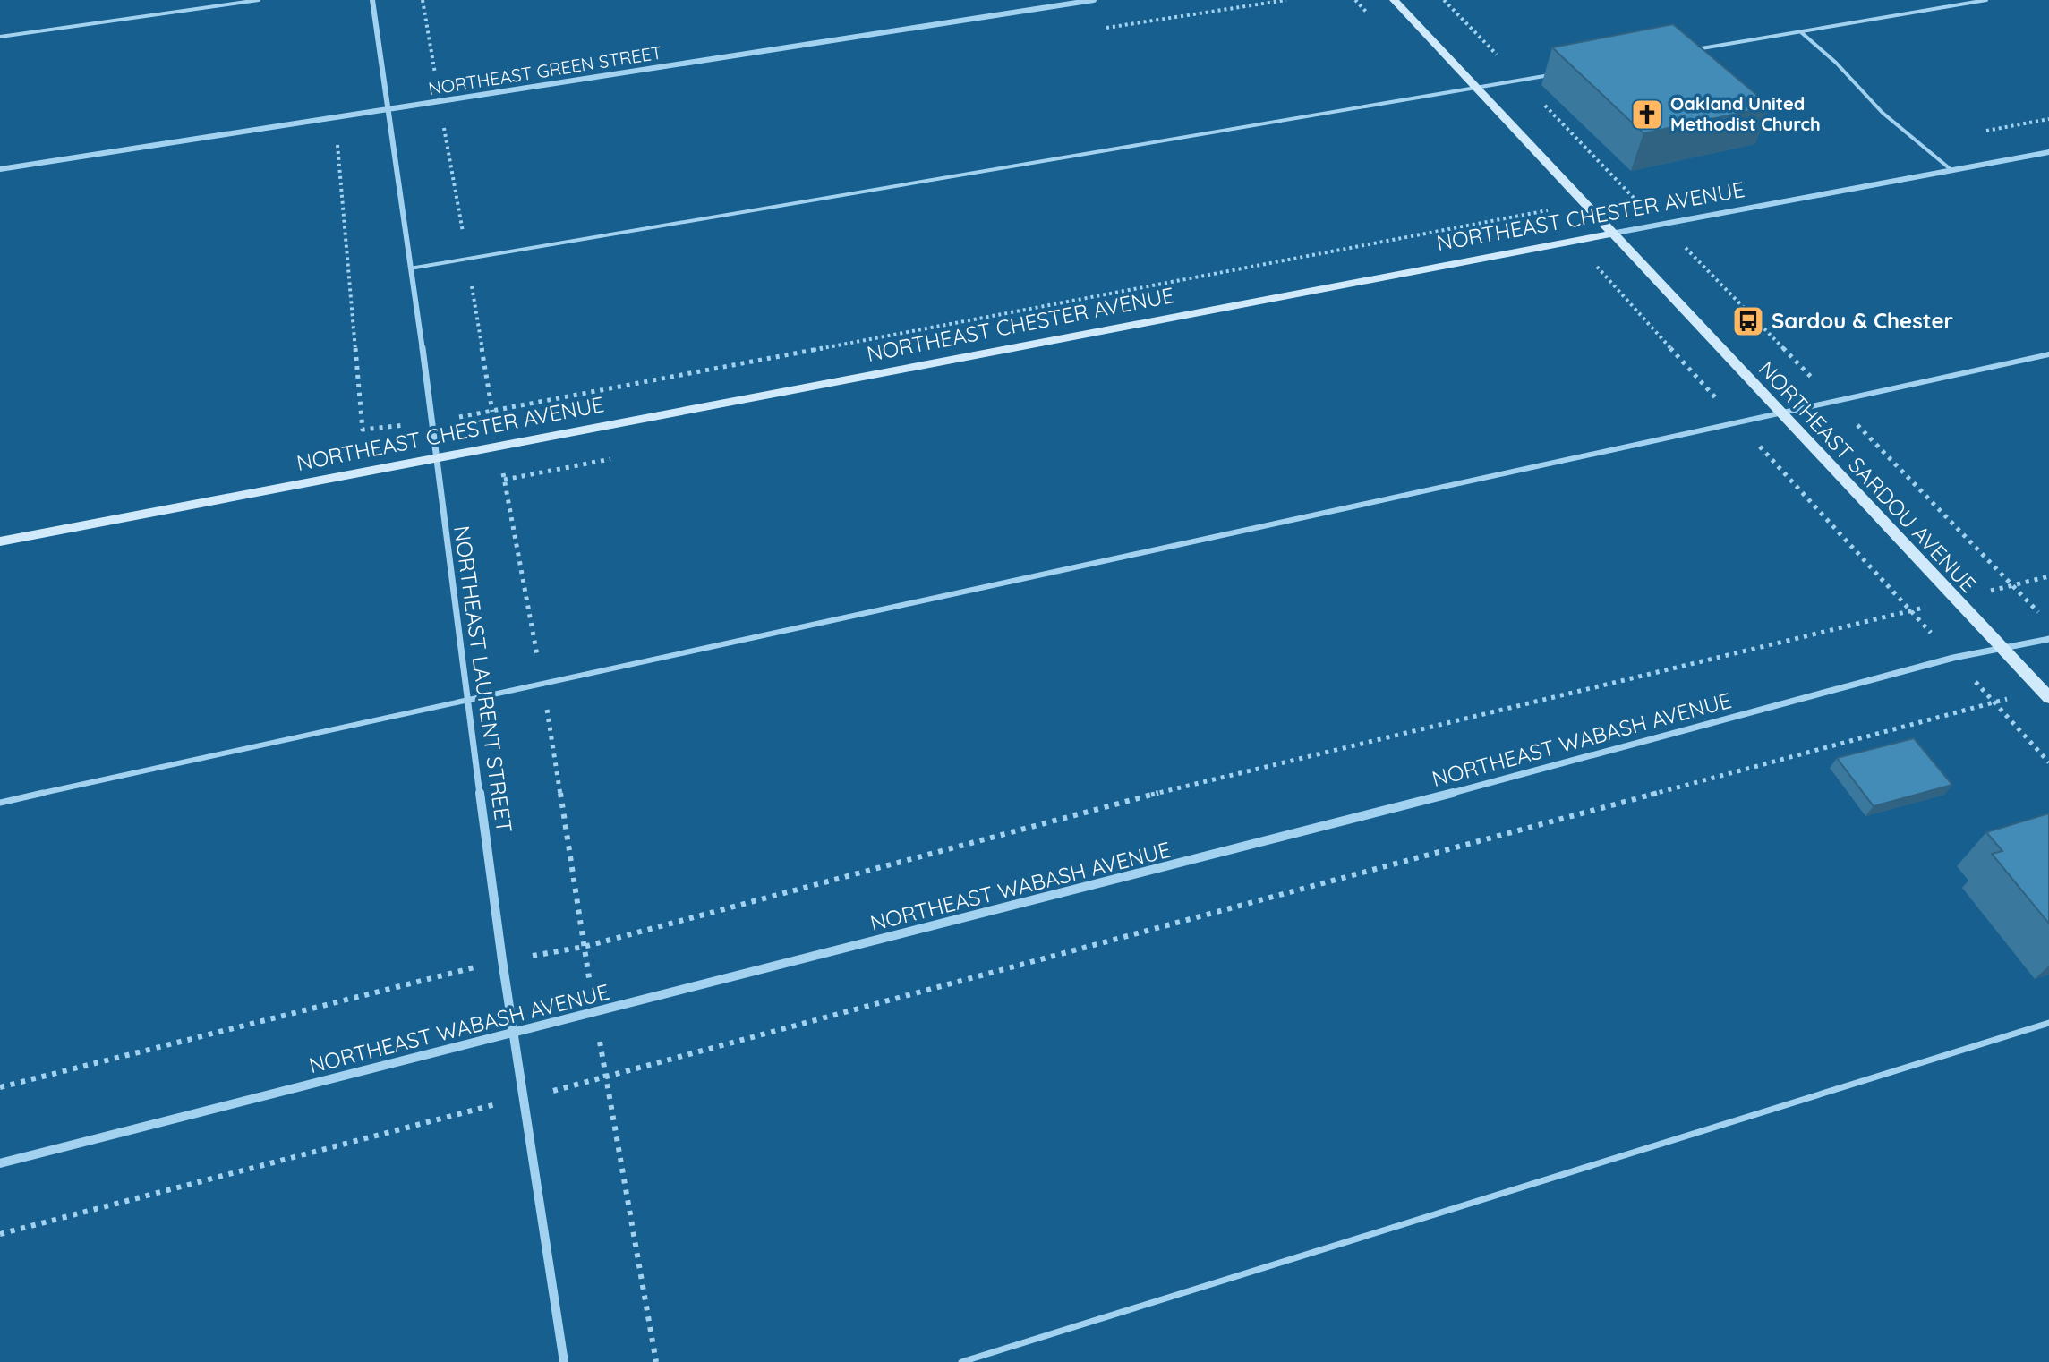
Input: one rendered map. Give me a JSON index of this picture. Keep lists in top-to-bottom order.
{
  "streets": {
    "street": [
      "NORTHEAST GREEN STREET",
      "NORTHEAST CHESTER AVENUE",
      "NORTHEAST SARDOU AVENUE",
      "NORTHEAST LAURENT STREET",
      "NORTHEAST WABASH AVENUE"
    ]
  },
  "crossings": [
    ["NORTHEAST GREEN STREET", "NORTHEAST LAURENT STREET"],
    ["NORTHEAST CHESTER AVENUE", "NORTHEAST SARDOU AVENUE"],
    ["NORTHEAST CHESTER AVENUE", "NORTHEAST LAURENT STREET"],
    ["NORTHEAST SARDOU AVENUE", "NORTHEAST WABASH AVENUE"],
    ["NORTHEAST LAURENT STREET", "NORTHEAST WABASH AVENUE"]
  ],
  "places": {
    "church": ["Oakland United Methodist Church"],
    "bus stop": ["Sardou & Chester"]
  }
}
